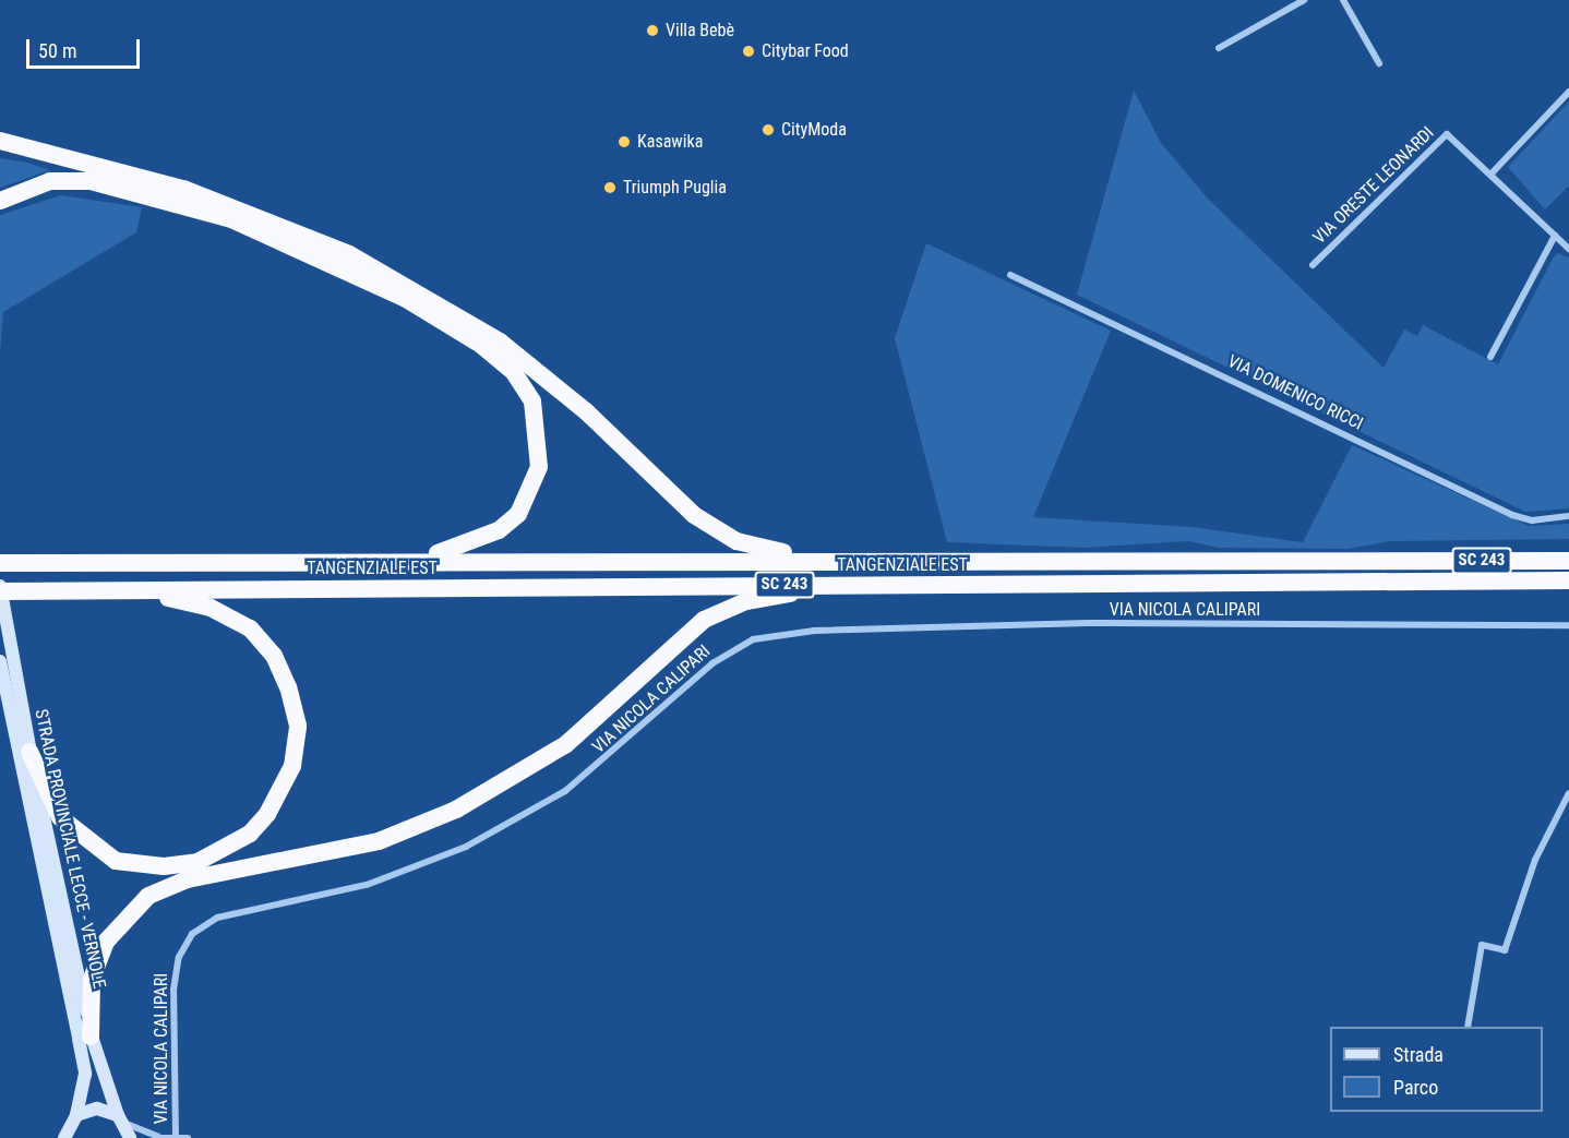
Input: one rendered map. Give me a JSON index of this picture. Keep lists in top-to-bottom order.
{
  "streets": {
    "highway": ["SC 243", "TANGENZIALE EST"],
    "main road": ["STRADA PROVINCIALE LECCE - VERNOLE"],
    "street": ["VIA ORESTE LEONARDI", "VIA DOMENICO RICCI", "VIA NICOLA CALIPARI"]
  },
  "places": [
    "Villa Bebè",
    "Citybar Food",
    "CityModa",
    "Kasawika",
    "Triumph Puglia"
  ],
  "legend": ["Strada", "Parco"],
  "scale_bar": "50 m"
}
